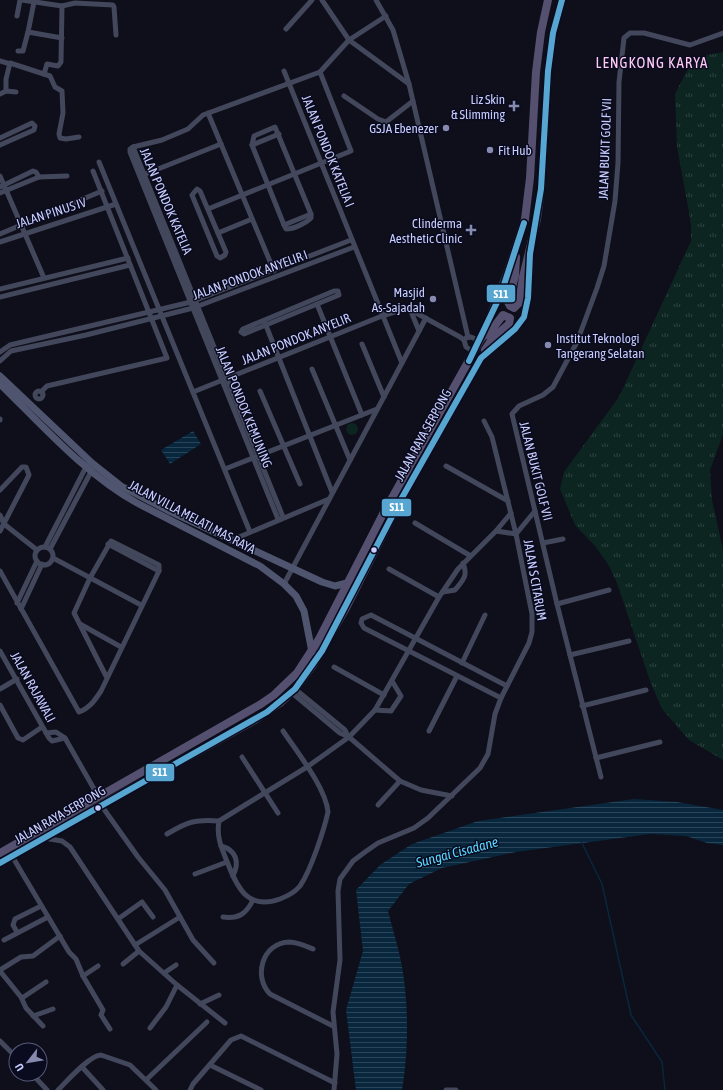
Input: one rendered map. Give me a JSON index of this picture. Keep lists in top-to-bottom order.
{
  "streets": {
    "main road": ["JALAN RAYA SERPONG"],
    "street": [
      "JALAN BUKIT GOLF VII",
      "JALAN PONDOK KATELIA I",
      "JALAN PONDOK KATELIA",
      "JALAN PINUS IV",
      "JALAN PONDOK ANYELIR I",
      "JALAN PONDOK ANYELIR",
      "JALAN PONDOK KEMUNING",
      "JALAN VILLA MELATI MAS RAYA",
      "JALAN S CITARUM",
      "JALAN RAJAWALI"
    ]
  },
  "crossings": [
    ["JALAN PONDOK KATELIA I", "JALAN PONDOK ANYELIR I"],
    ["JALAN PONDOK KATELIA I", "JALAN PONDOK ANYELIR"],
    ["JALAN PONDOK KATELIA", "JALAN PONDOK ANYELIR I"],
    ["JALAN PONDOK KATELIA", "JALAN PONDOK KEMUNING"],
    ["JALAN PONDOK ANYELIR I", "JALAN PONDOK KEMUNING"],
    ["JALAN PONDOK ANYELIR", "JALAN PONDOK KEMUNING"],
    ["JALAN RAYA SERPONG", "JALAN VILLA MELATI MAS RAYA"]
  ],
  "districts": ["LENGKONG KARYA"],
  "water": ["Sungai Cisadane"],
  "places": {
    "health": ["Liz Skin & Slimming", "Clinderma Aesthetic Clinic"],
    "other": [
      "GSJA Ebenezer",
      "Fit Hub",
      "Masjid As-Sajadah",
      "Institut Teknologi Tangerang Selatan"
    ]
  },
  "lines": ["transit line S11"],
  "north": "bottom left"
}
